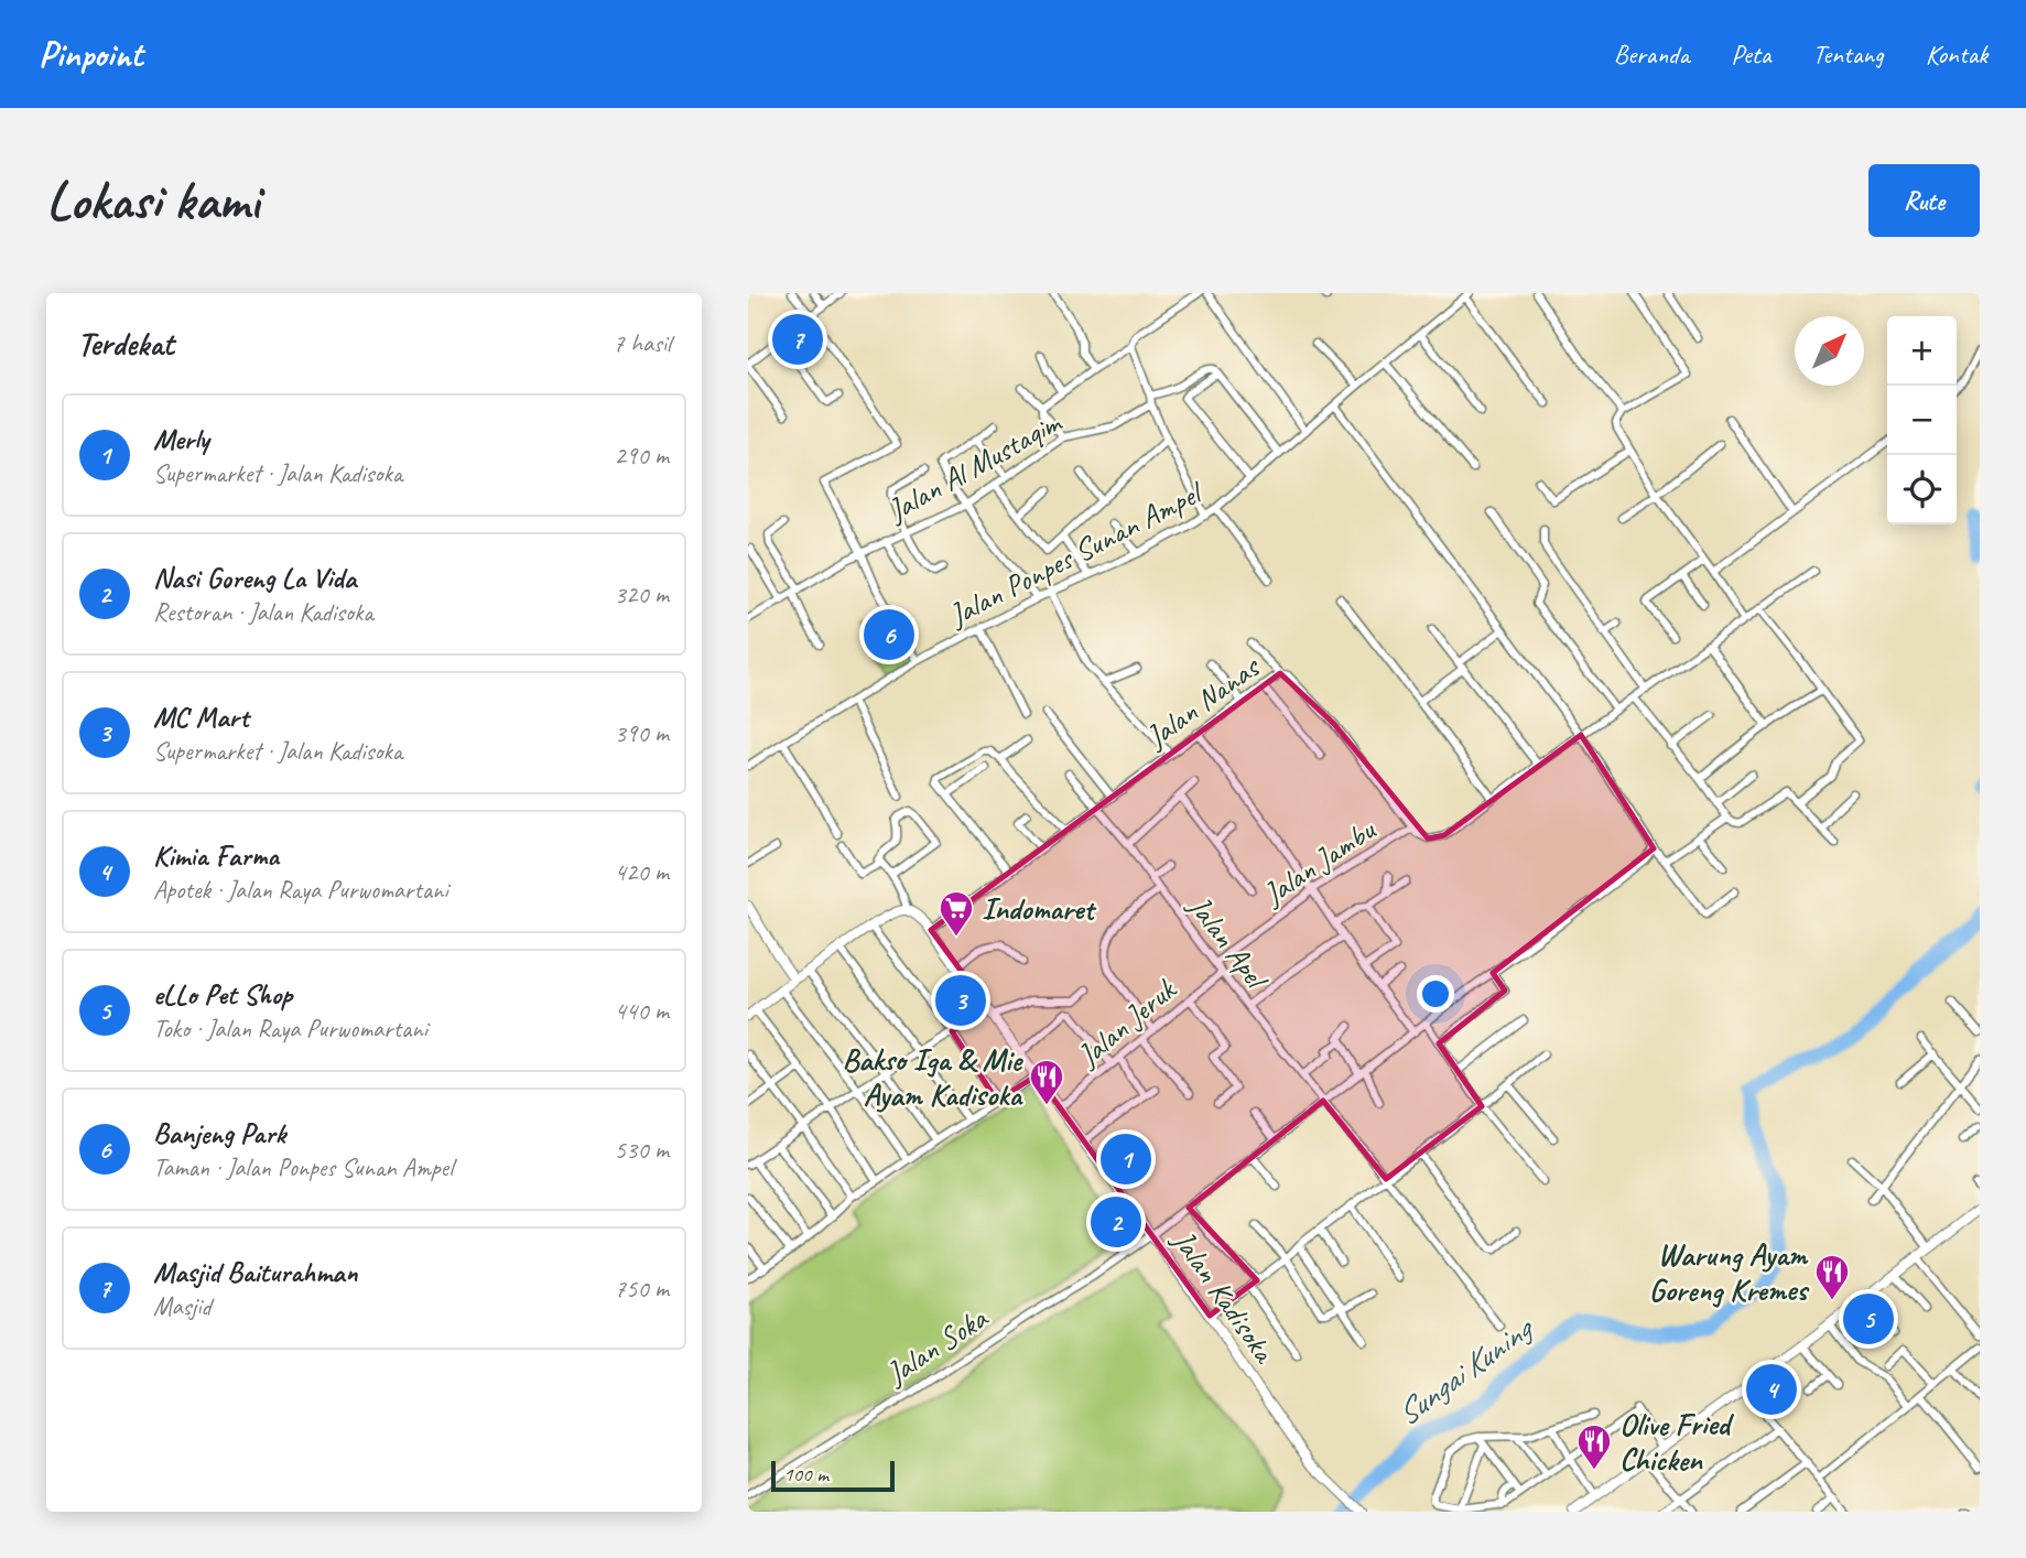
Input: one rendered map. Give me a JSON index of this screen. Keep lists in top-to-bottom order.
{
  "streets": {
    "street": [
      "Jalan Al Mustaqim",
      "Jalan Ponpes Sunan Ampel",
      "Jalan Nanas",
      "Jalan Jambu",
      "Jalan Apel",
      "Jalan Jeruk",
      "Jalan Kadisoka",
      "Jalan Soka"
    ]
  },
  "crossings": [
    ["Jalan Nanas", "Jalan Jambu"],
    ["Jalan Nanas", "Jalan Apel"],
    ["Jalan Nanas", "Jalan Kadisoka"],
    ["Jalan Jambu", "Jalan Apel"],
    ["Jalan Apel", "Jalan Jeruk"],
    ["Jalan Apel", "Jalan Soka"],
    ["Jalan Jeruk", "Jalan Kadisoka"],
    ["Jalan Kadisoka", "Jalan Soka"]
  ],
  "water": ["Sungai Kuning"],
  "places": {
    "supermarket": ["Indomaret"],
    "restaurant": ["Bakso Iga & Mie Ayam Kadisoka", "Warung Ayam Goreng Kremes", "Olive Fried Chicken"]
  },
  "scale_bar": "100 m",
  "north": "top right",
  "page": {
    "header": "Pinpoint",
    "nav": [
      "Beranda",
      "Peta",
      "Tentang",
      "Kontak"
    ],
    "buttons": "Rute",
    "title": "Lokasi kami",
    "heading": ["Terdekat", "7 hasil"],
    "pins": [
      "7",
      "6",
      "3",
      "1",
      "2",
      "5",
      "4"
    ],
    "map_buttons": ["+", "−"],
    "list": [
      {
        "mark": "1",
        "name": "Merly",
        "note": "Supermarket · Jalan Kadisoka",
        "value": "290 m"
      },
      {
        "mark": "2",
        "name": "Nasi Goreng La Vida",
        "note": "Restoran · Jalan Kadisoka",
        "value": "320 m"
      },
      {
        "mark": "3",
        "name": "MC Mart",
        "note": "Supermarket · Jalan Kadisoka",
        "value": "390 m"
      },
      {
        "mark": "4",
        "name": "Kimia Farma",
        "note": "Apotek · Jalan Raya Purwomartani",
        "value": "420 m"
      },
      {
        "mark": "5",
        "name": "eLLo Pet Shop",
        "note": "Toko · Jalan Raya Purwomartani",
        "value": "440 m"
      },
      {
        "mark": "6",
        "name": "Banjeng Park",
        "note": "Taman · Jalan Ponpes Sunan Ampel",
        "value": "530 m"
      },
      {
        "mark": "7",
        "name": "Masjid Baiturahman",
        "note": "Masjid",
        "value": "750 m"
      }
    ],
    "scale": "100 m"
  }
}
